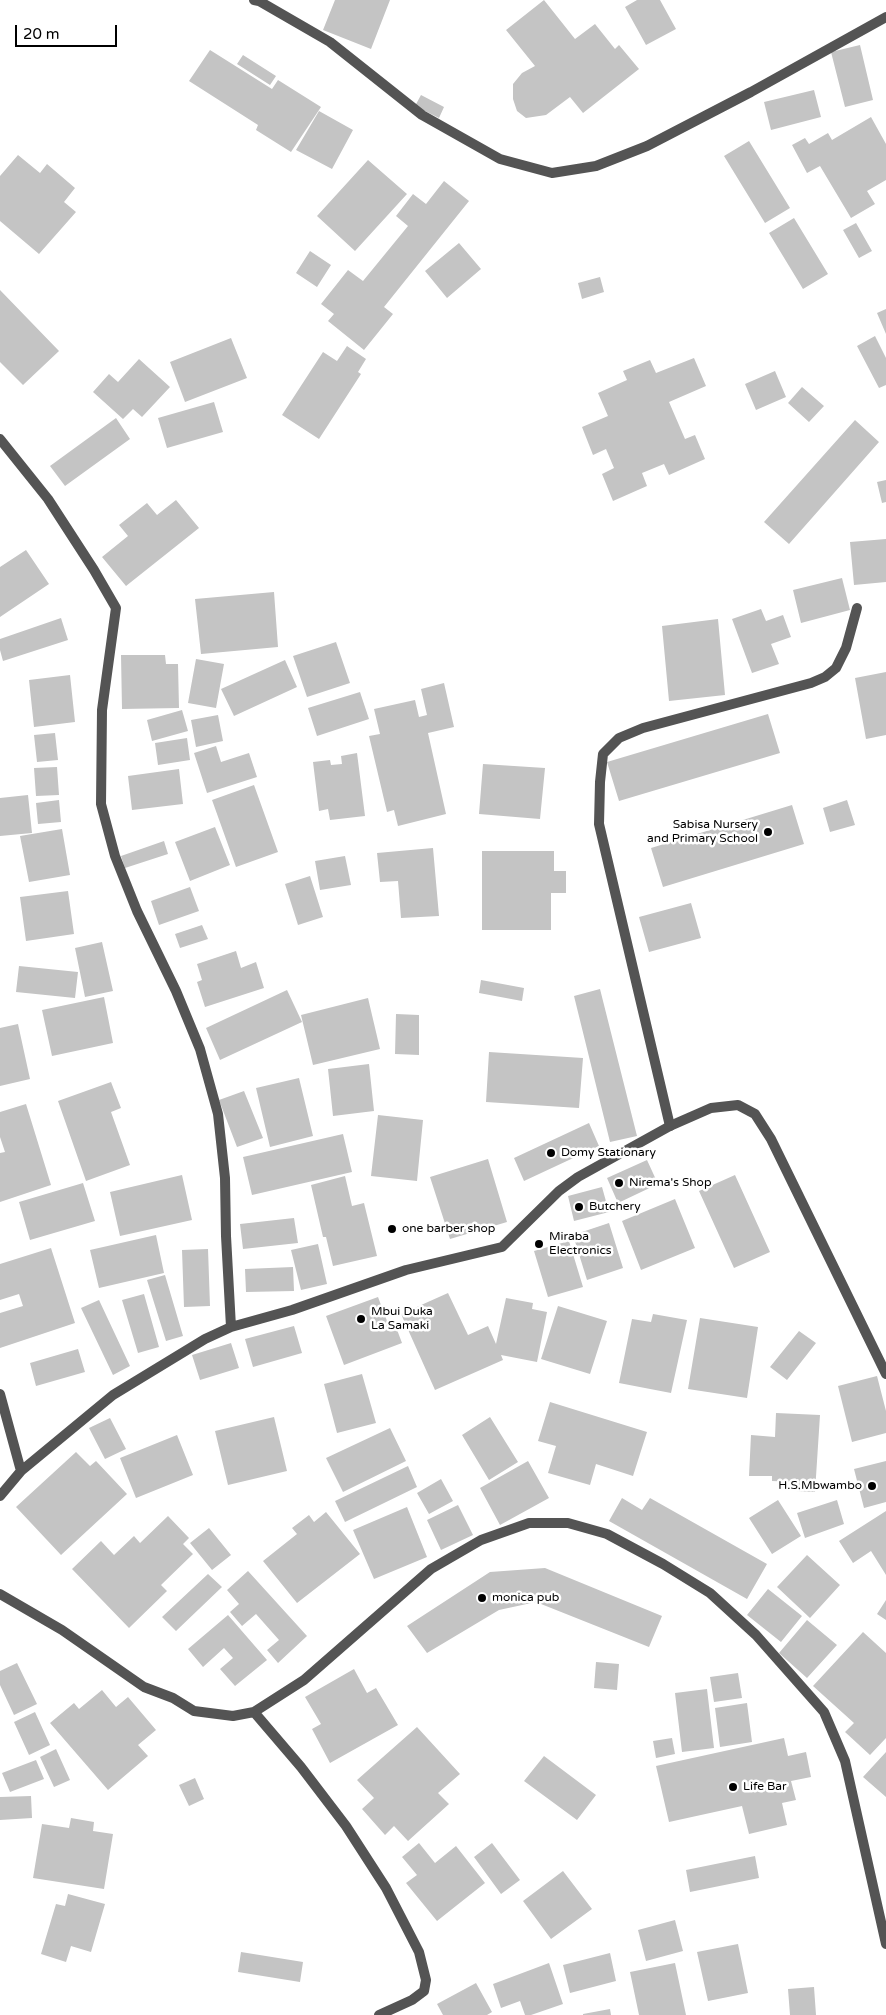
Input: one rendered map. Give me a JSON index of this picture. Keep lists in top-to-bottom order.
{
  "places": [
    "Sabisa Nursery and Primary School",
    "Domy Stationary",
    "Nirema's Shop",
    "Butchery",
    "one barber shop",
    "Miraba Electronics",
    "Mbui Duka La Samaki",
    "H.S.Mbwambo",
    "monica pub",
    "Life Bar"
  ],
  "scale_bar": "20 m"
}
